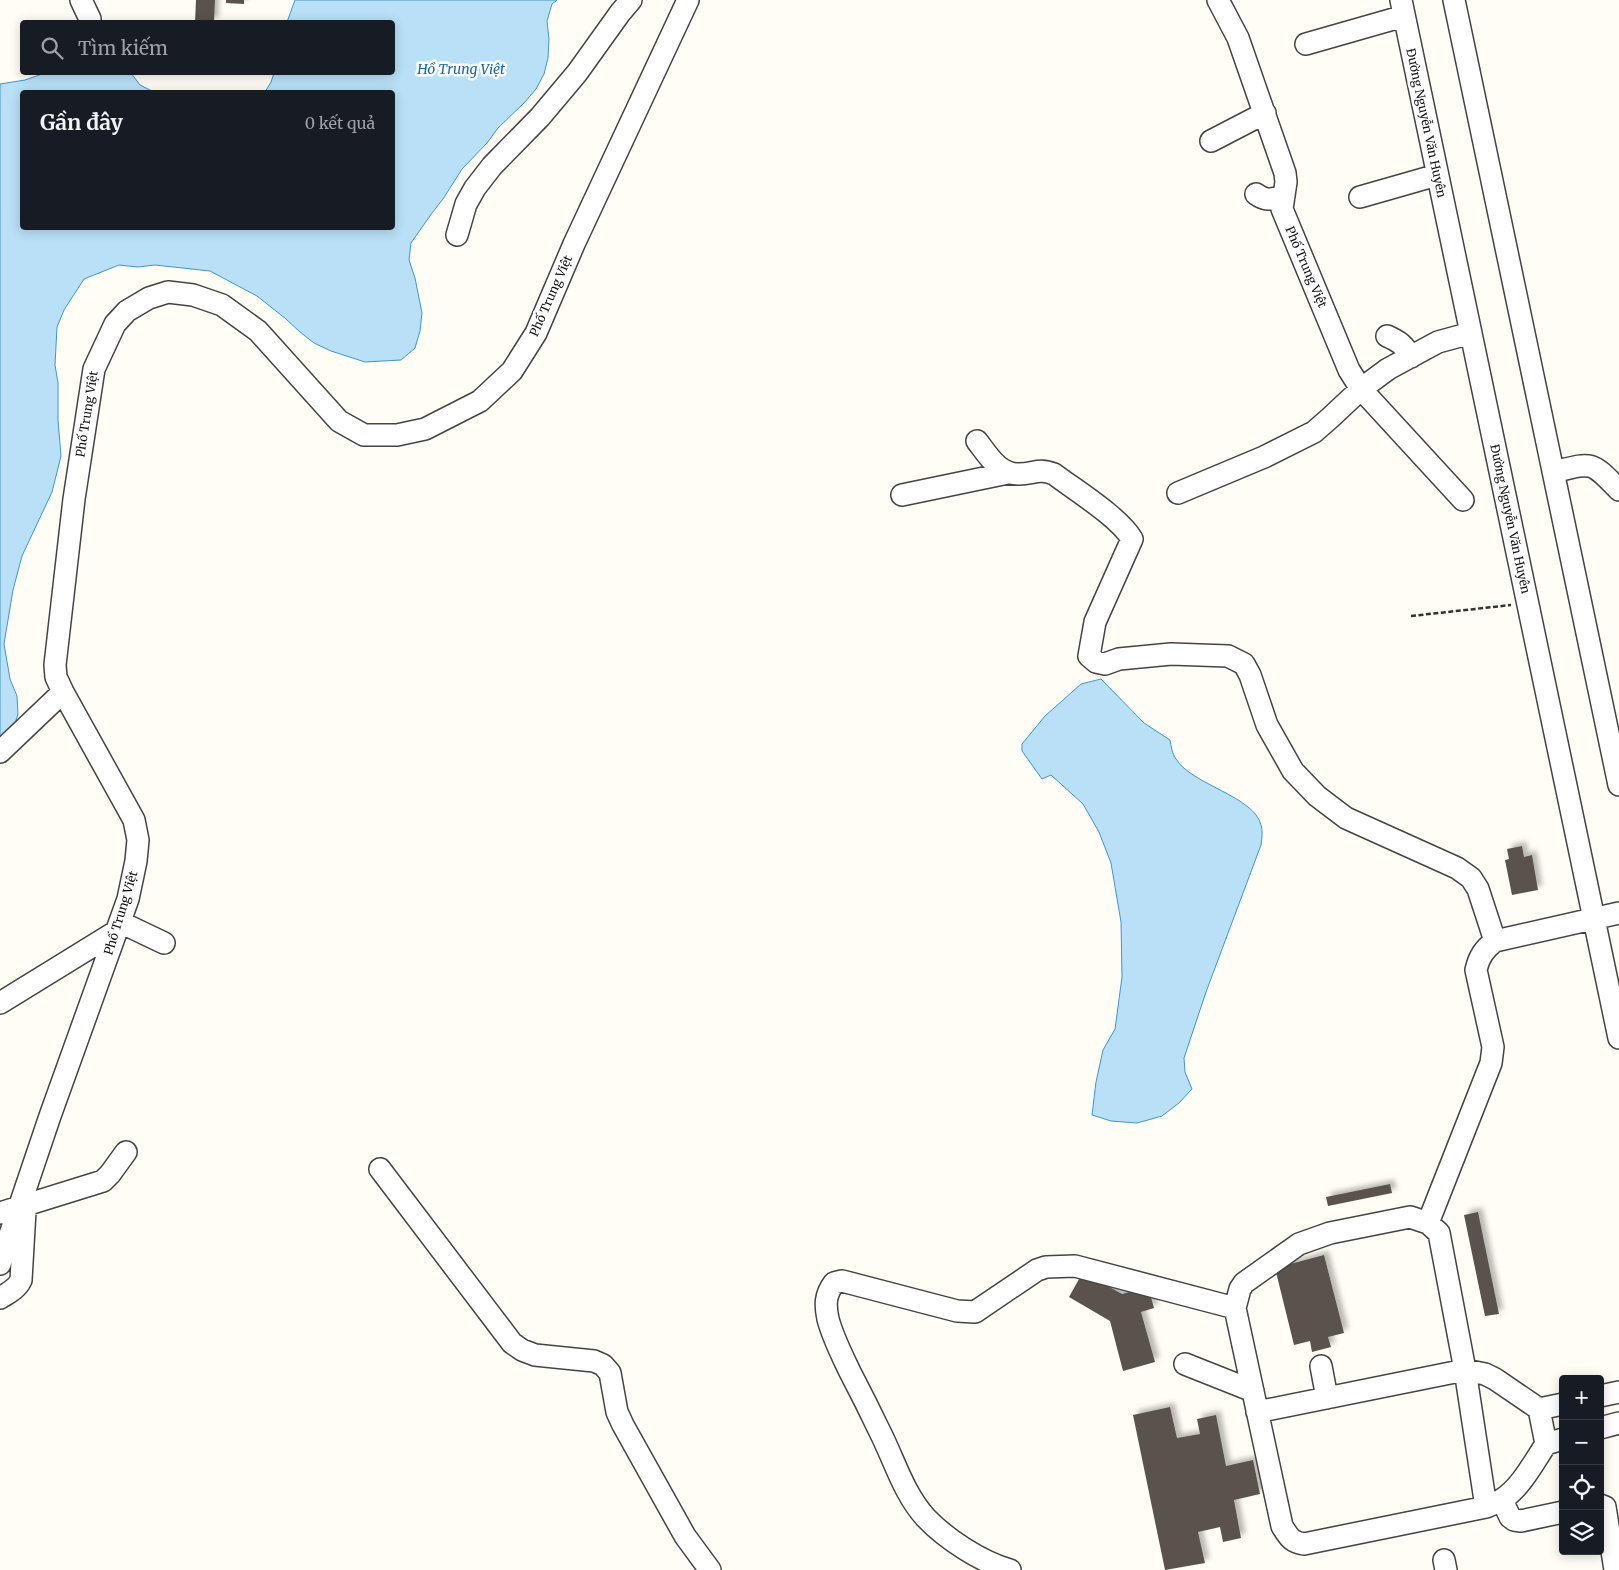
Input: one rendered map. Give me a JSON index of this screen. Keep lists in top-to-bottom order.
{
  "streets": {
    "street": ["Đường Nguyễn Văn Huyên", "Phố Trung Việt"]
  },
  "water": ["Hồ Trung Việt"],
  "page": {
    "search": "Tìm kiếm",
    "heading": ["Gần đây", "0 kết quả"],
    "map_buttons": ["+", "−"]
  }
}
